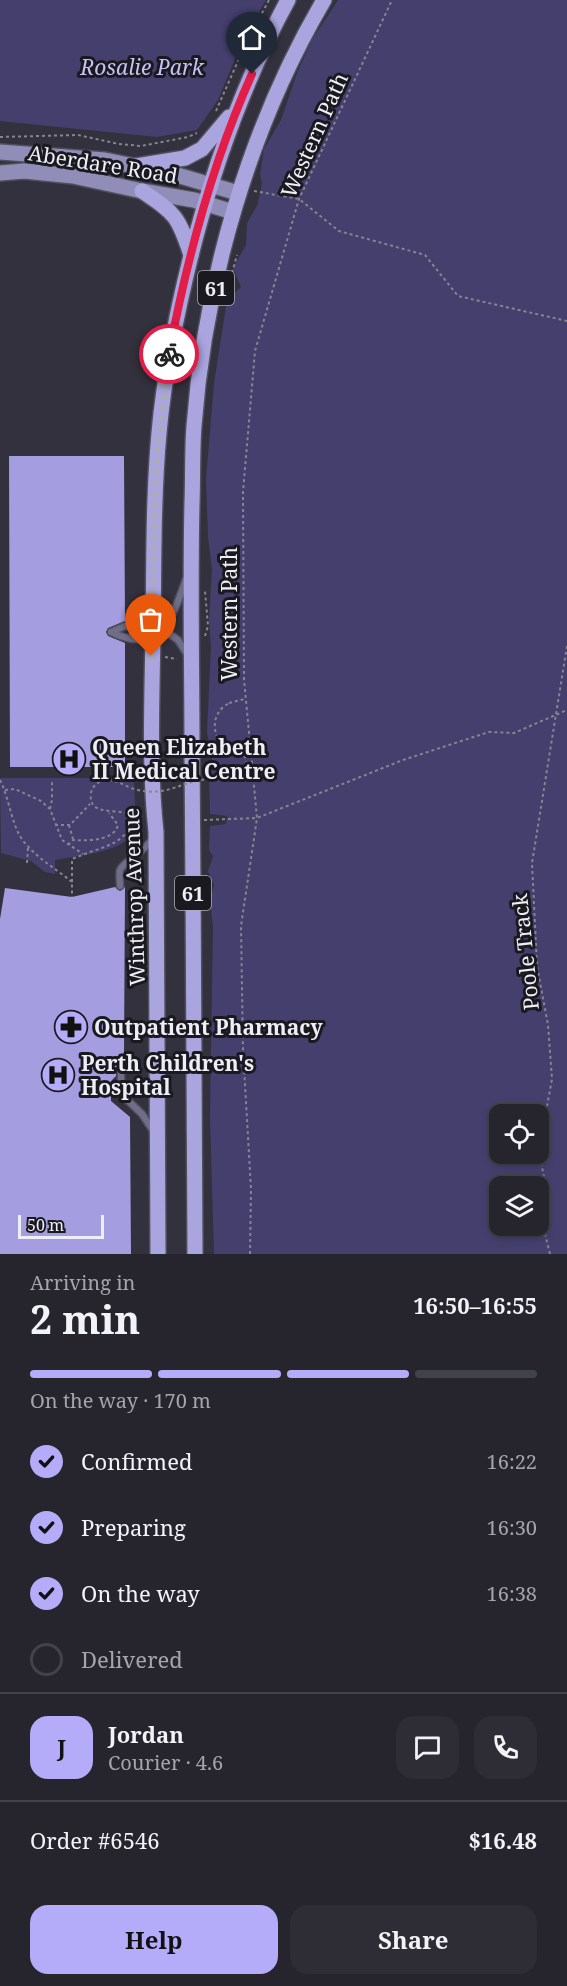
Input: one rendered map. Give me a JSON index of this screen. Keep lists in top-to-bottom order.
{
  "streets": {
    "main road": ["Aberdare Road", "61", "Winthrop Avenue"],
    "path": ["Western Path", "Poole Track"]
  },
  "crossings": [
    ["Aberdare Road", "61"],
    ["Aberdare Road", "Winthrop Avenue"],
    ["61", "Winthrop Avenue"]
  ],
  "parks": ["Rosalie Park"],
  "places": {
    "hospital": ["Queen Elizabeth II Medical Centre", "Perth Children's Hospital"],
    "pharmacy": ["Outpatient Pharmacy"]
  },
  "scale_bar": "50 m",
  "page": {
    "scale": "50 m",
    "heading": ["2 min", "Arriving in", "16:50–16:55"],
    "panel": [
      "Jordan",
      "Courier · 4.6",
      "Order #6546",
      "$16.48"
    ],
    "bar": "On the way · 170 m",
    "list": [
      ["Confirmed", "16:22"],
      ["Preparing", "16:30"],
      ["On the way", "16:38"],
      "Delivered"
    ],
    "round": "J",
    "buttons": ["Help", "Share"]
  }
}
